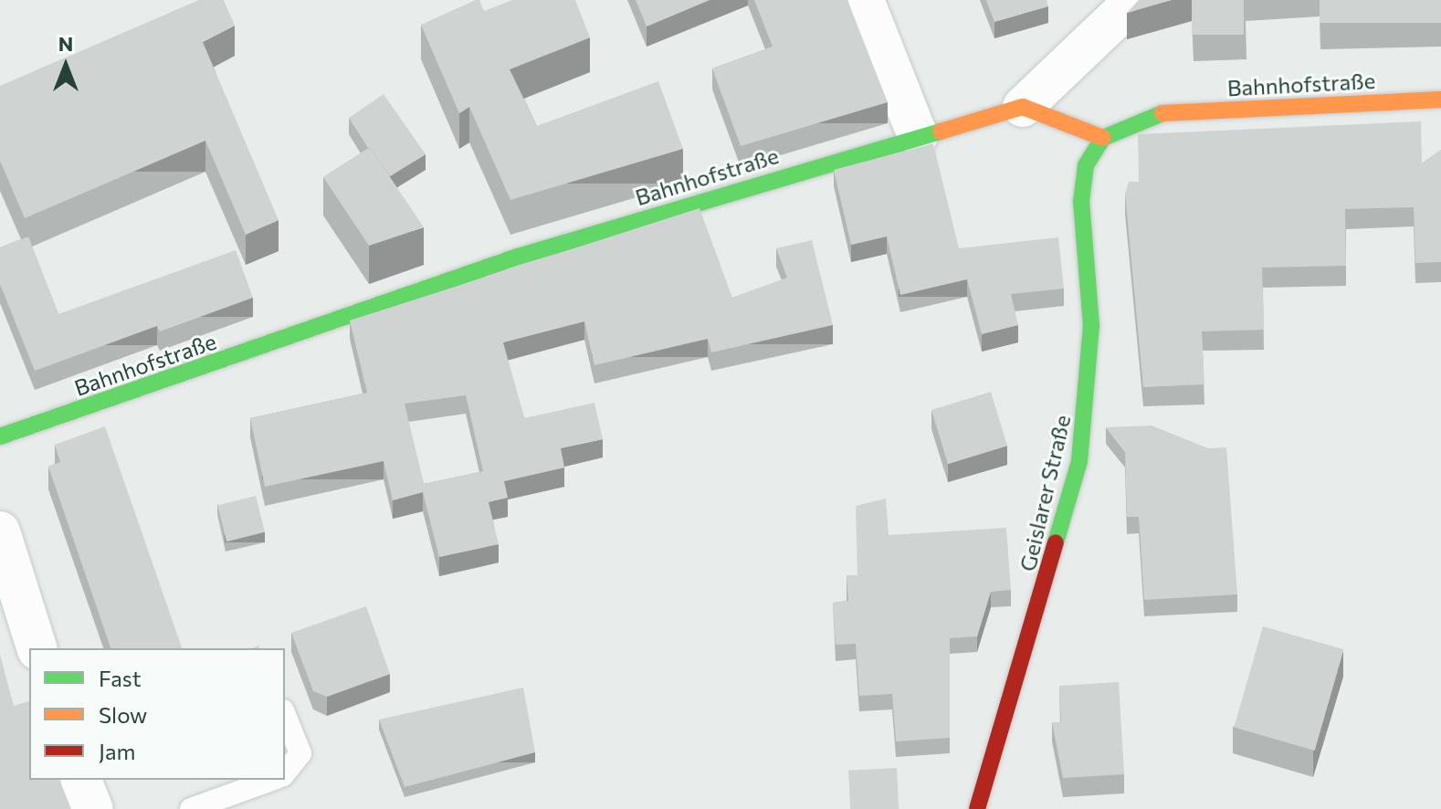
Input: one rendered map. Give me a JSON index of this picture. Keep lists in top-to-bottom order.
{
  "streets": {
    "street": ["Bahnhofstraße", "Geislarer Straße"]
  },
  "crossings": [
    ["Bahnhofstraße", "Geislarer Straße"]
  ],
  "legend": ["Fast", "Slow", "Jam"],
  "north": "top"
}
